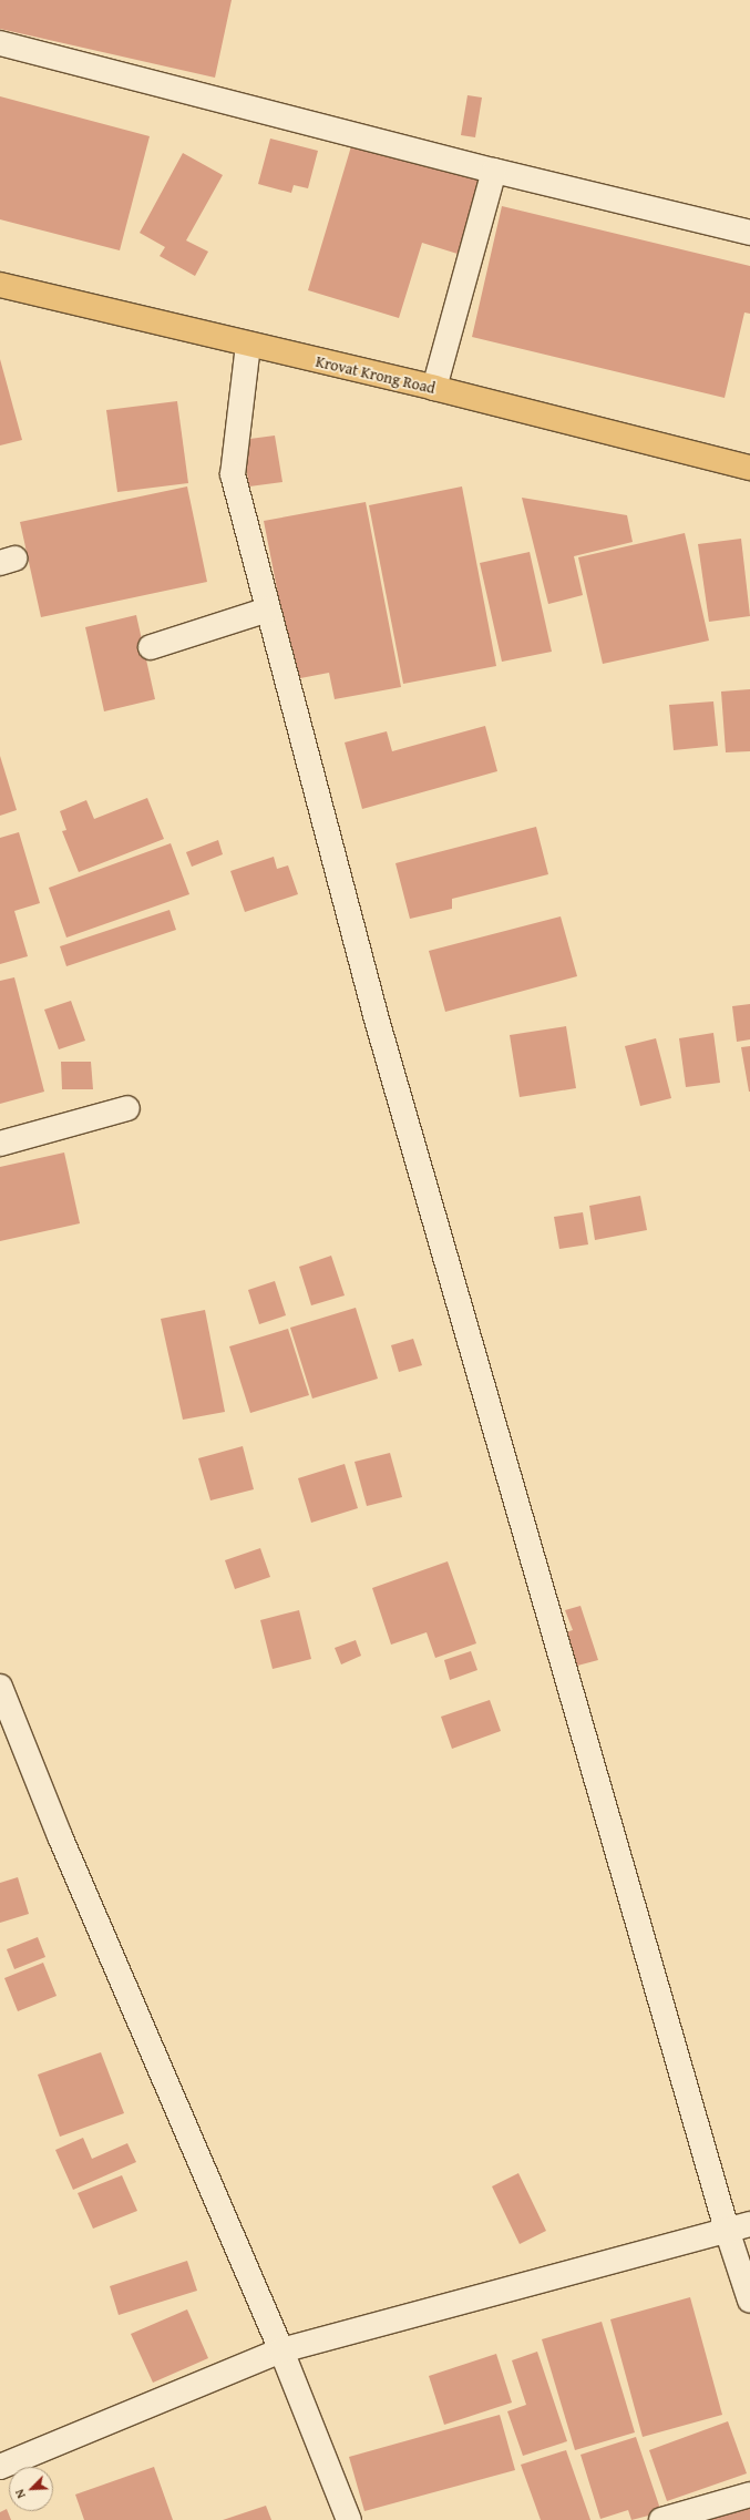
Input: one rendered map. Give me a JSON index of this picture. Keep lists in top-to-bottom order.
{
  "streets": {
    "highway": ["Krovat Krong Road"]
  },
  "north": "bottom left"
}
